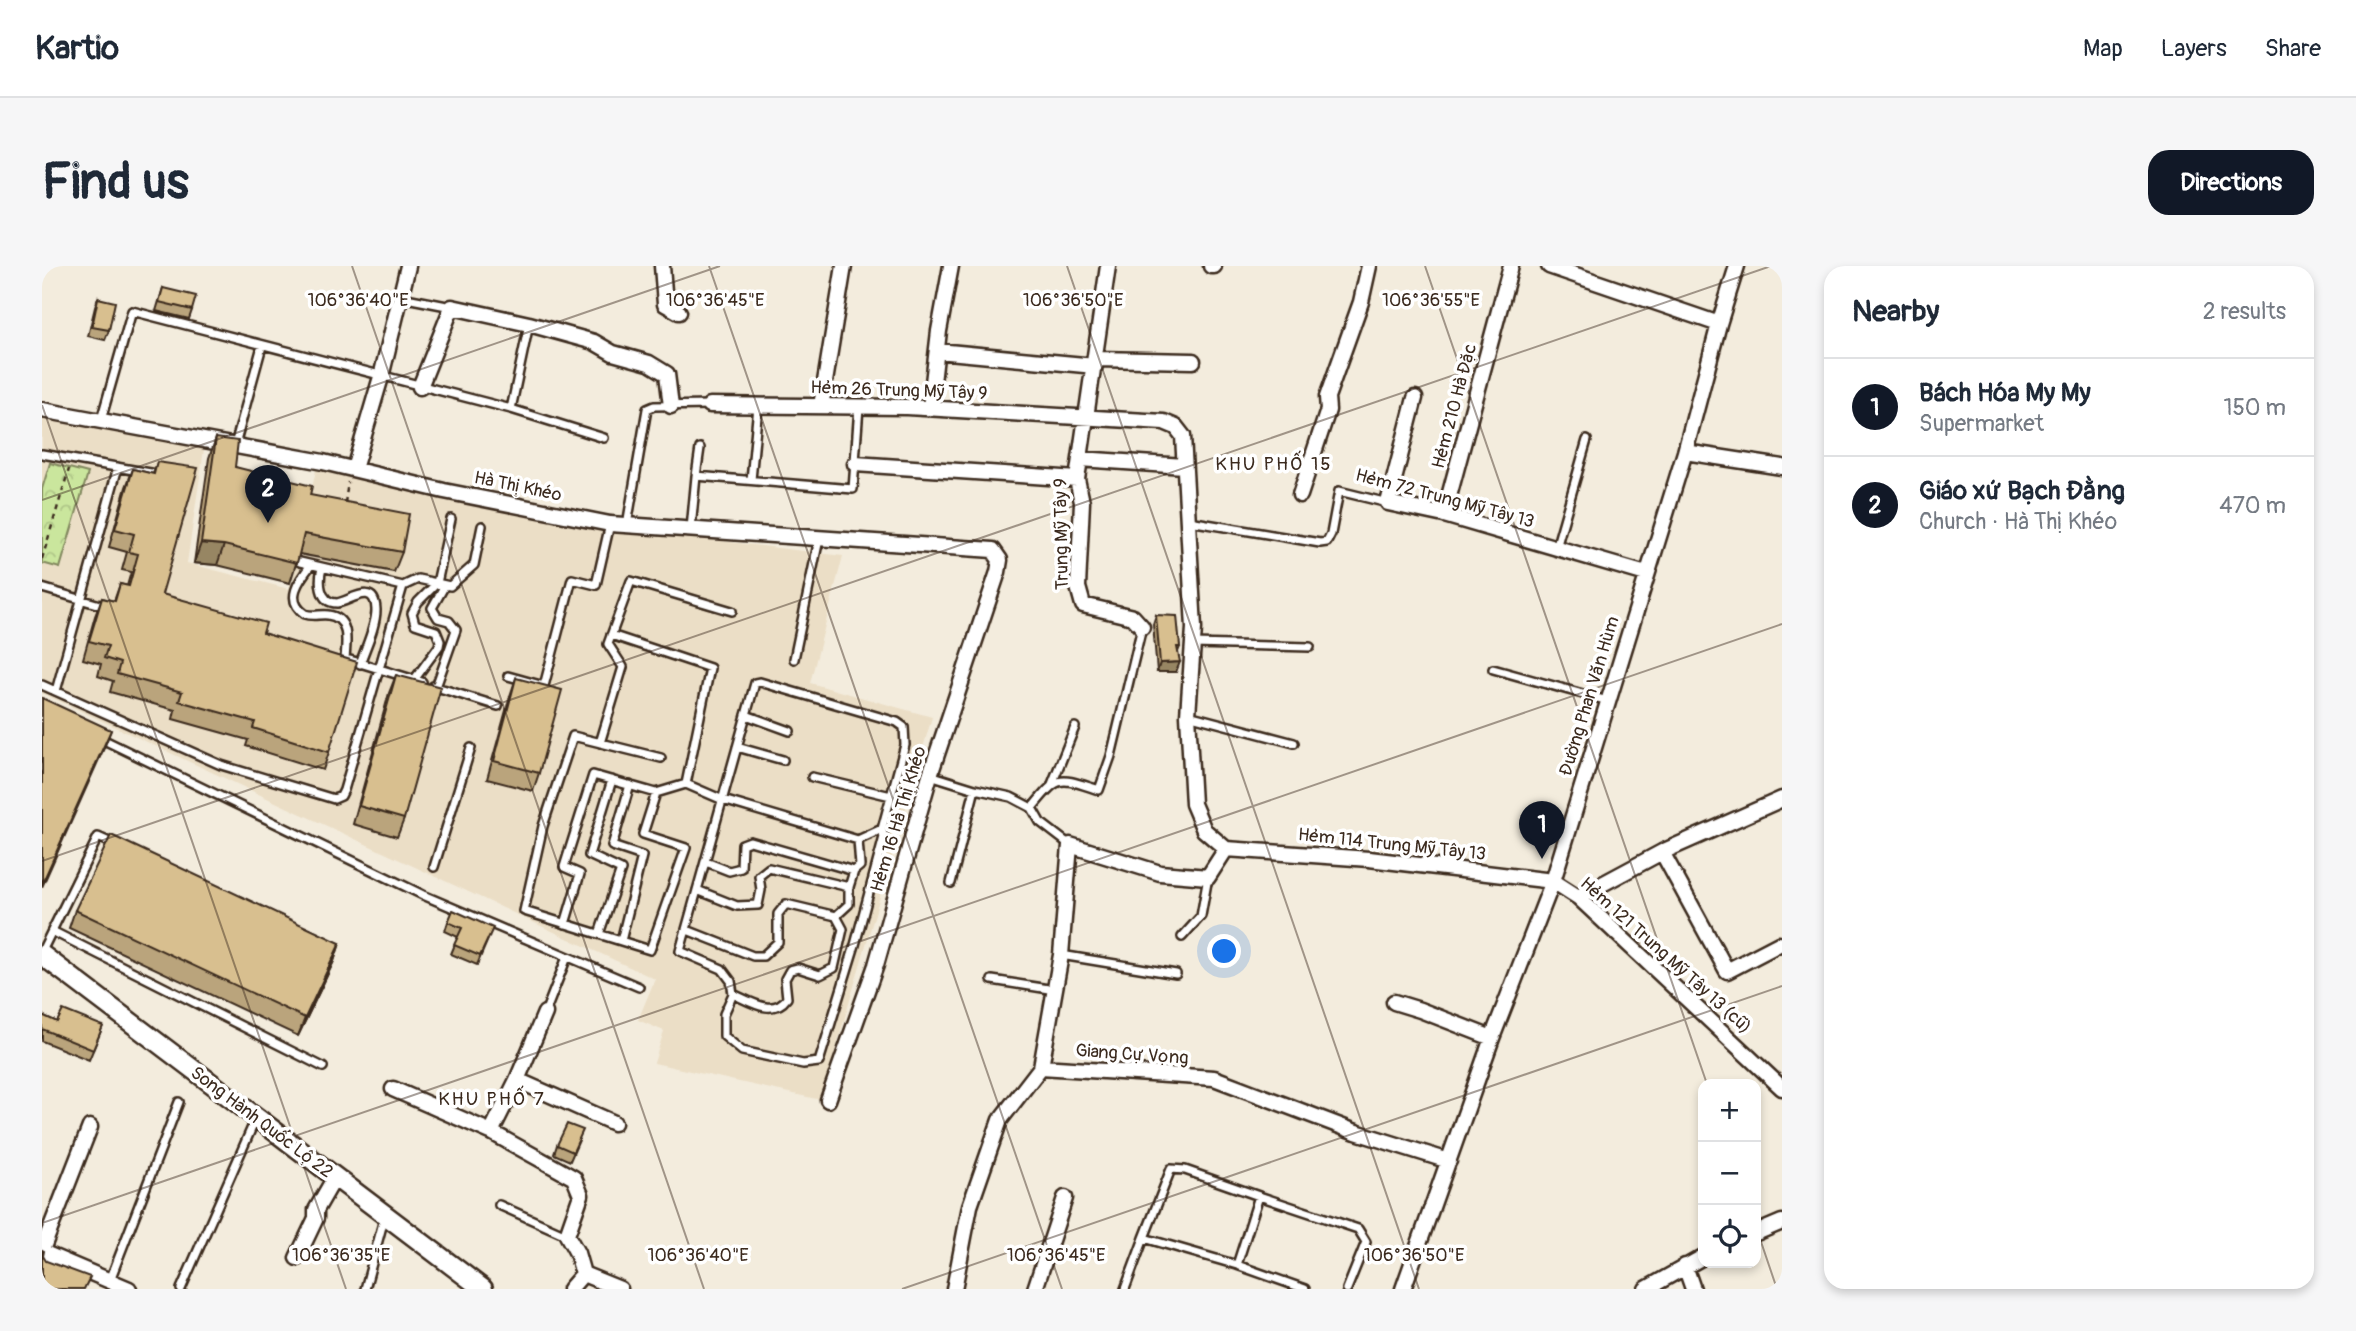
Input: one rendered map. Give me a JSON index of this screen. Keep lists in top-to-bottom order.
{
  "streets": {
    "street": [
      "Hẻm 26 Trung Mỹ Tây 9",
      "Hẻm 210 Hà Đặc",
      "Hà Thị Khéo",
      "Hẻm 72 Trung Mỹ Tây 13",
      "Trung Mỹ Tây 9",
      "Đường Phan Văn Hùm",
      "Hẻm 16 Hà Thị Khéo",
      "Hẻm 114 Trung Mỹ Tây 13",
      "Hẻm 121 Trung Mỹ Tây 13 (cũ)",
      "Giang Cự Vọng",
      "Song Hành Quốc Lộ 22"
    ]
  },
  "crossings": [
    ["Hẻm 26 Trung Mỹ Tây 9", "Trung Mỹ Tây 9"],
    ["Hẻm 210 Hà Đặc", "Hẻm 72 Trung Mỹ Tây 13"],
    ["Hà Thị Khéo", "Hẻm 16 Hà Thị Khéo"],
    ["Hẻm 72 Trung Mỹ Tây 13", "Đường Phan Văn Hùm"],
    ["Đường Phan Văn Hùm", "Hẻm 114 Trung Mỹ Tây 13"],
    ["Đường Phan Văn Hùm", "Hẻm 121 Trung Mỹ Tây 13 (cũ)"],
    ["Đường Phan Văn Hùm", "Giang Cự Vọng"],
    ["Hẻm 114 Trung Mỹ Tây 13", "Hẻm 121 Trung Mỹ Tây 13 (cũ)"]
  ],
  "districts": ["KHU PHỐ 15", "KHU PHỐ 7"],
  "page": {
    "header": "Kartio",
    "nav": ["Map", "Layers", "Share"],
    "buttons": "Directions",
    "title": "Find us",
    "heading": ["Nearby", "2 results"],
    "list": [
      {
        "mark": "1",
        "name": "Bách Hóa My My",
        "note": "Supermarket",
        "value": "150 m"
      },
      {
        "mark": "2",
        "name": "Giáo xứ Bạch Đằng",
        "note": "Church · Hà Thị Khéo",
        "value": "470 m"
      }
    ],
    "pins": ["2", "1"],
    "map_buttons": ["+", "−"]
  },
  "coordinates": [
    "106°36'40\"E",
    "106°36'45\"E",
    "106°36'50\"E",
    "106°36'55\"E",
    "106°36'35\"E"
  ]
}
